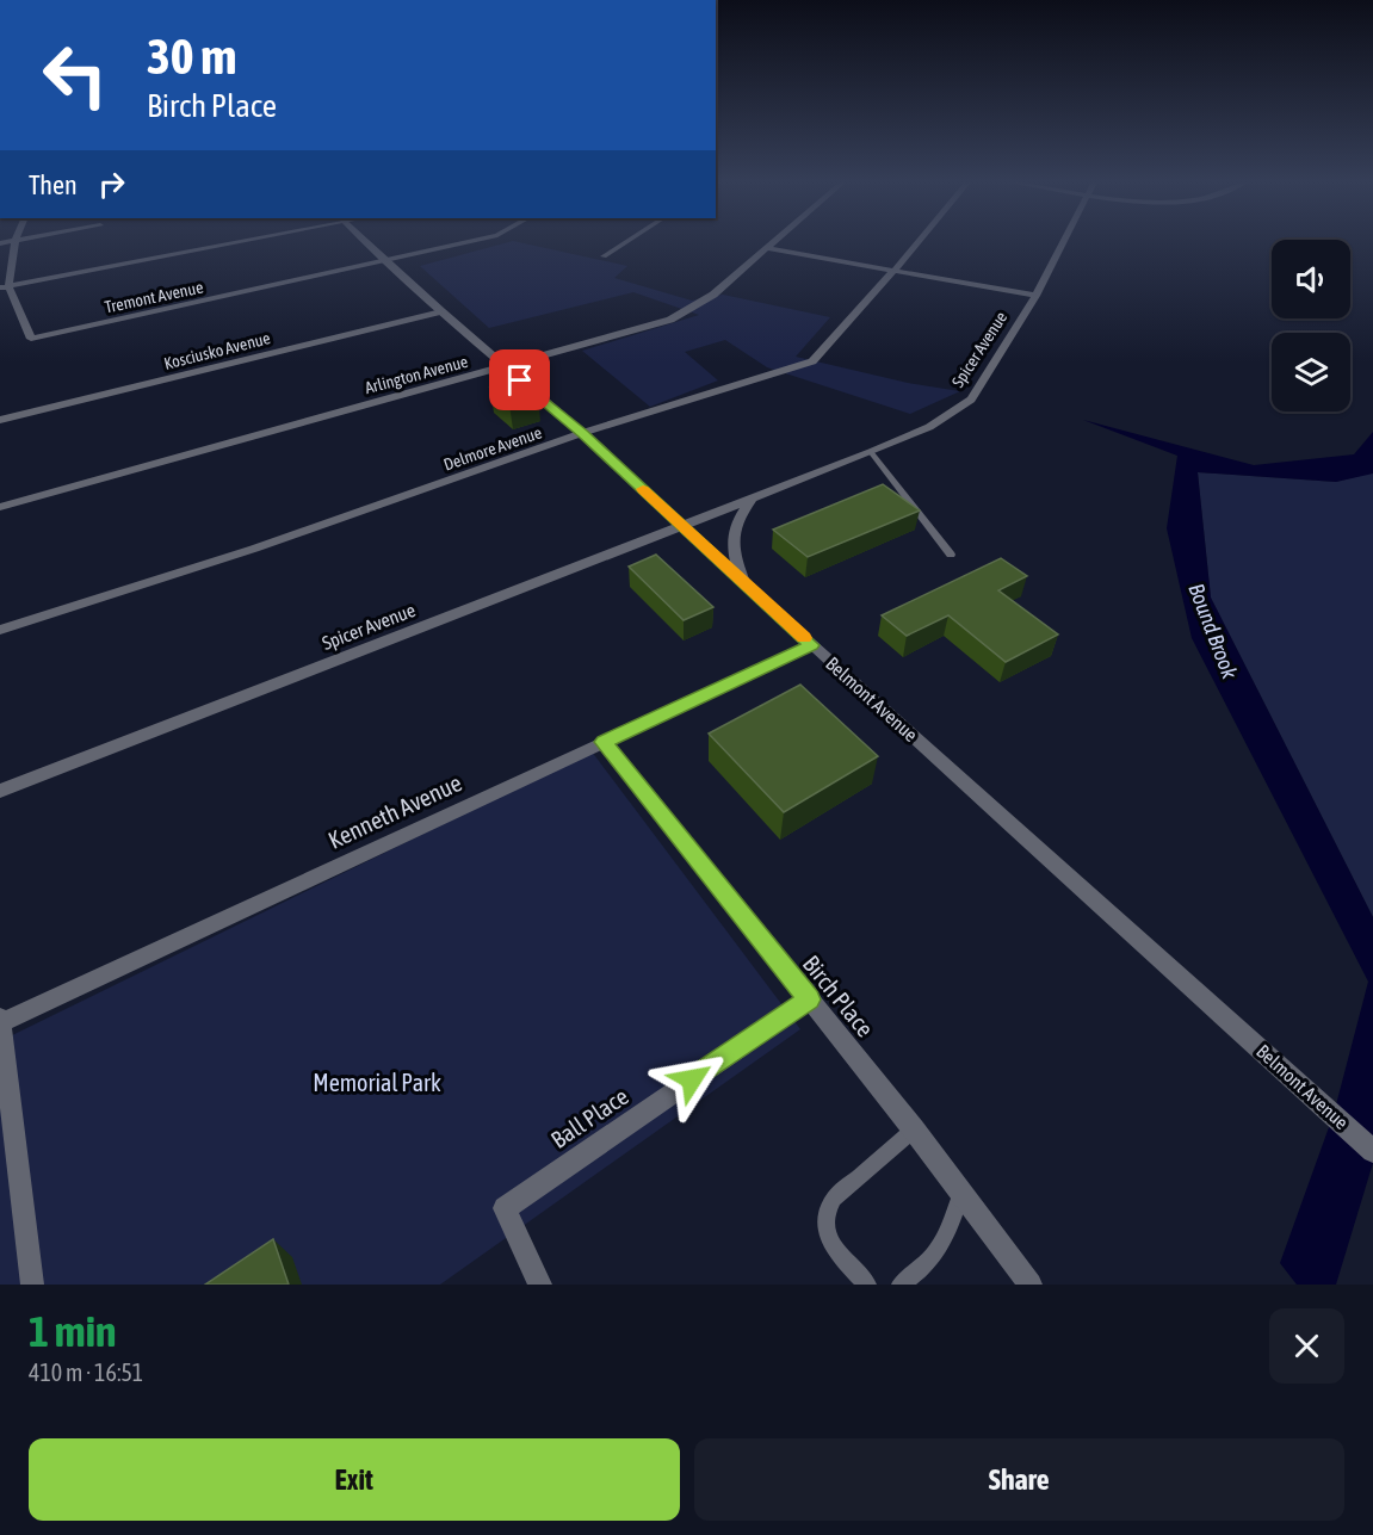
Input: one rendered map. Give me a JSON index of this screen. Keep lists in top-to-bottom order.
{
  "streets": {
    "street": [
      "Tremont Avenue",
      "Spicer Avenue",
      "Kosciusko Avenue",
      "Arlington Avenue",
      "Delmore Avenue",
      "Belmont Avenue",
      "Kenneth Avenue",
      "Birch Place",
      "Ball Place"
    ]
  },
  "crossings": [
    ["Tremont Avenue", "Belmont Avenue"],
    ["Spicer Avenue", "Belmont Avenue"],
    ["Kosciusko Avenue", "Belmont Avenue"],
    ["Arlington Avenue", "Belmont Avenue"],
    ["Delmore Avenue", "Belmont Avenue"],
    ["Belmont Avenue", "Kenneth Avenue"],
    ["Kenneth Avenue", "Birch Place"],
    ["Birch Place", "Ball Place"]
  ],
  "water": ["Bound Brook"],
  "parks": ["Memorial Park"],
  "page": {
    "turn": ["30 m", "Birch Place"],
    "then": "Then",
    "heading": ["1 min", "410 m · 16:51"],
    "buttons": ["Exit", "Share"]
  }
}
